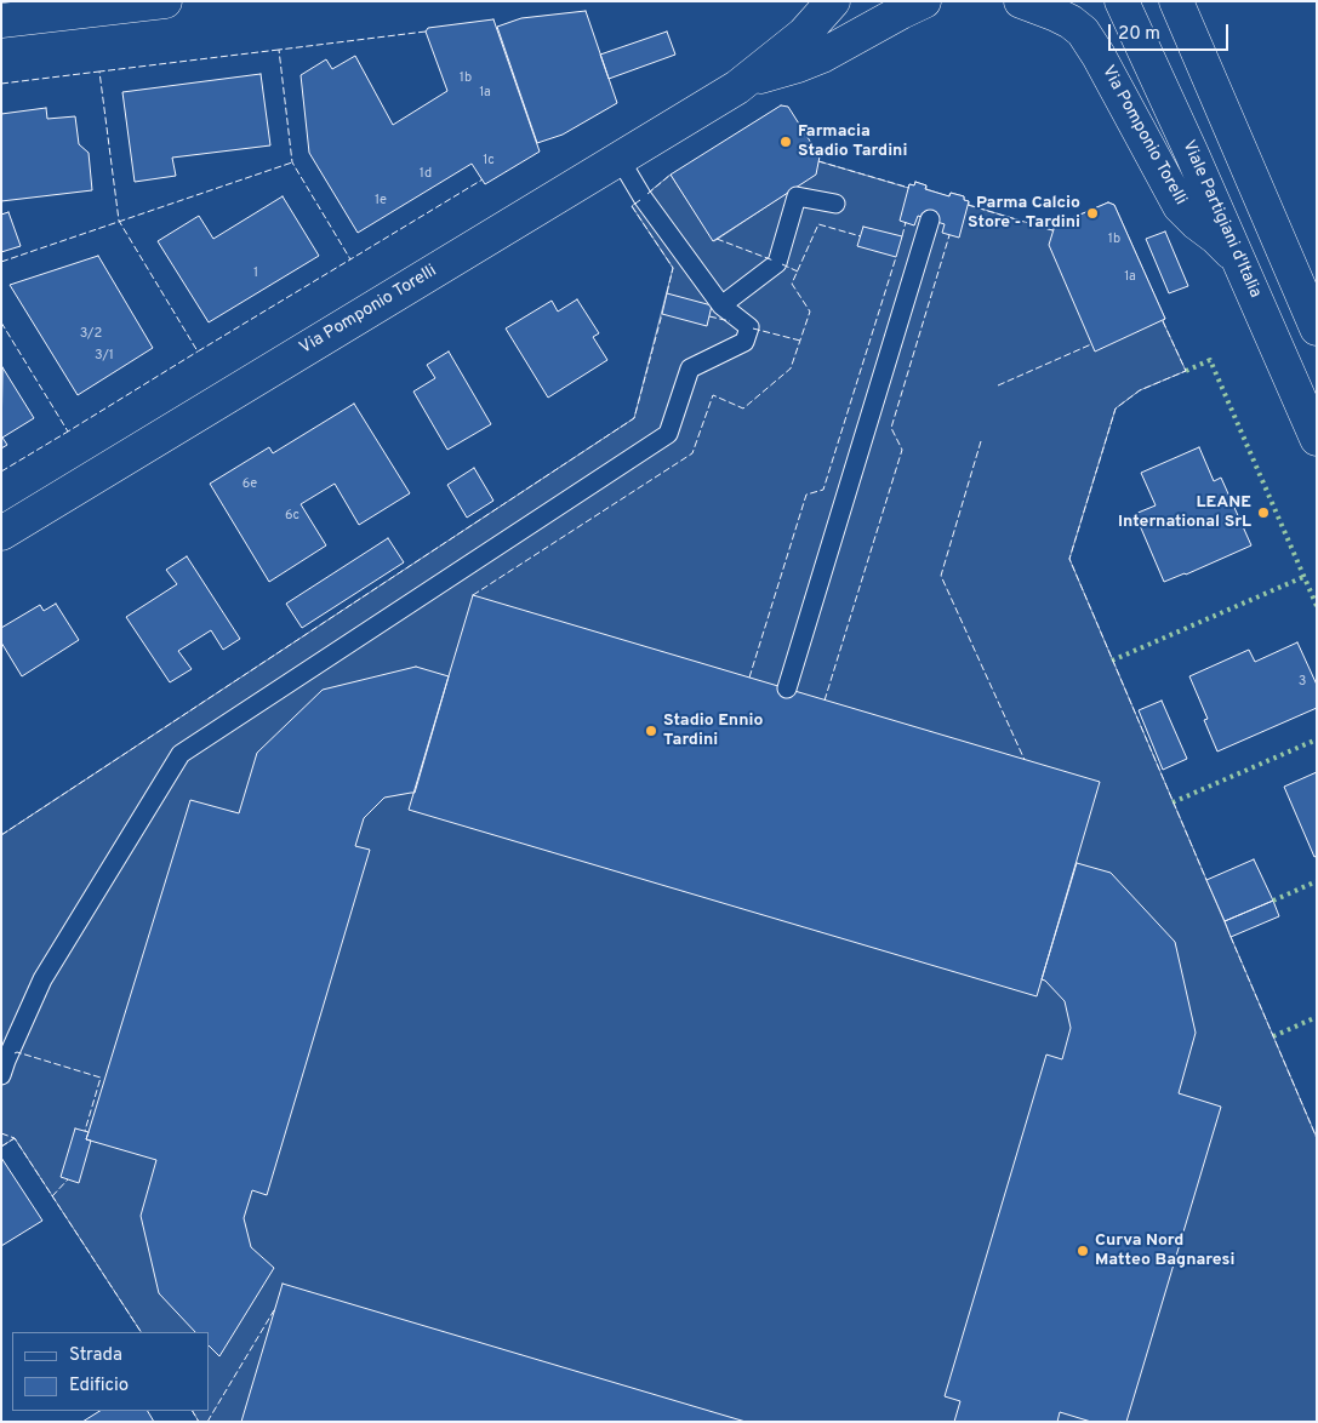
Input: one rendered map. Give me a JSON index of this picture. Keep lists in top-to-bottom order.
{
  "streets": {
    "main road": ["Via Pomponio Torelli", "Viale Partigiani d'Italia"]
  },
  "crossings": [
    ["Via Pomponio Torelli", "Viale Partigiani d'Italia"]
  ],
  "places": [
    "Farmacia Stadio Tardini",
    "Parma Calcio Store - Tardini",
    "LEANE International SrL",
    "Stadio Ennio Tardini",
    "Curva Nord Matteo Bagnaresi"
  ],
  "house_numbers": [
    "1b",
    "1a",
    "1c",
    "1d",
    "1e",
    "1b",
    "1",
    "1a",
    "3/2",
    "3/1",
    "6e",
    "6c",
    "3"
  ],
  "legend": ["Strada", "Edificio"],
  "scale_bar": "20 m"
}
